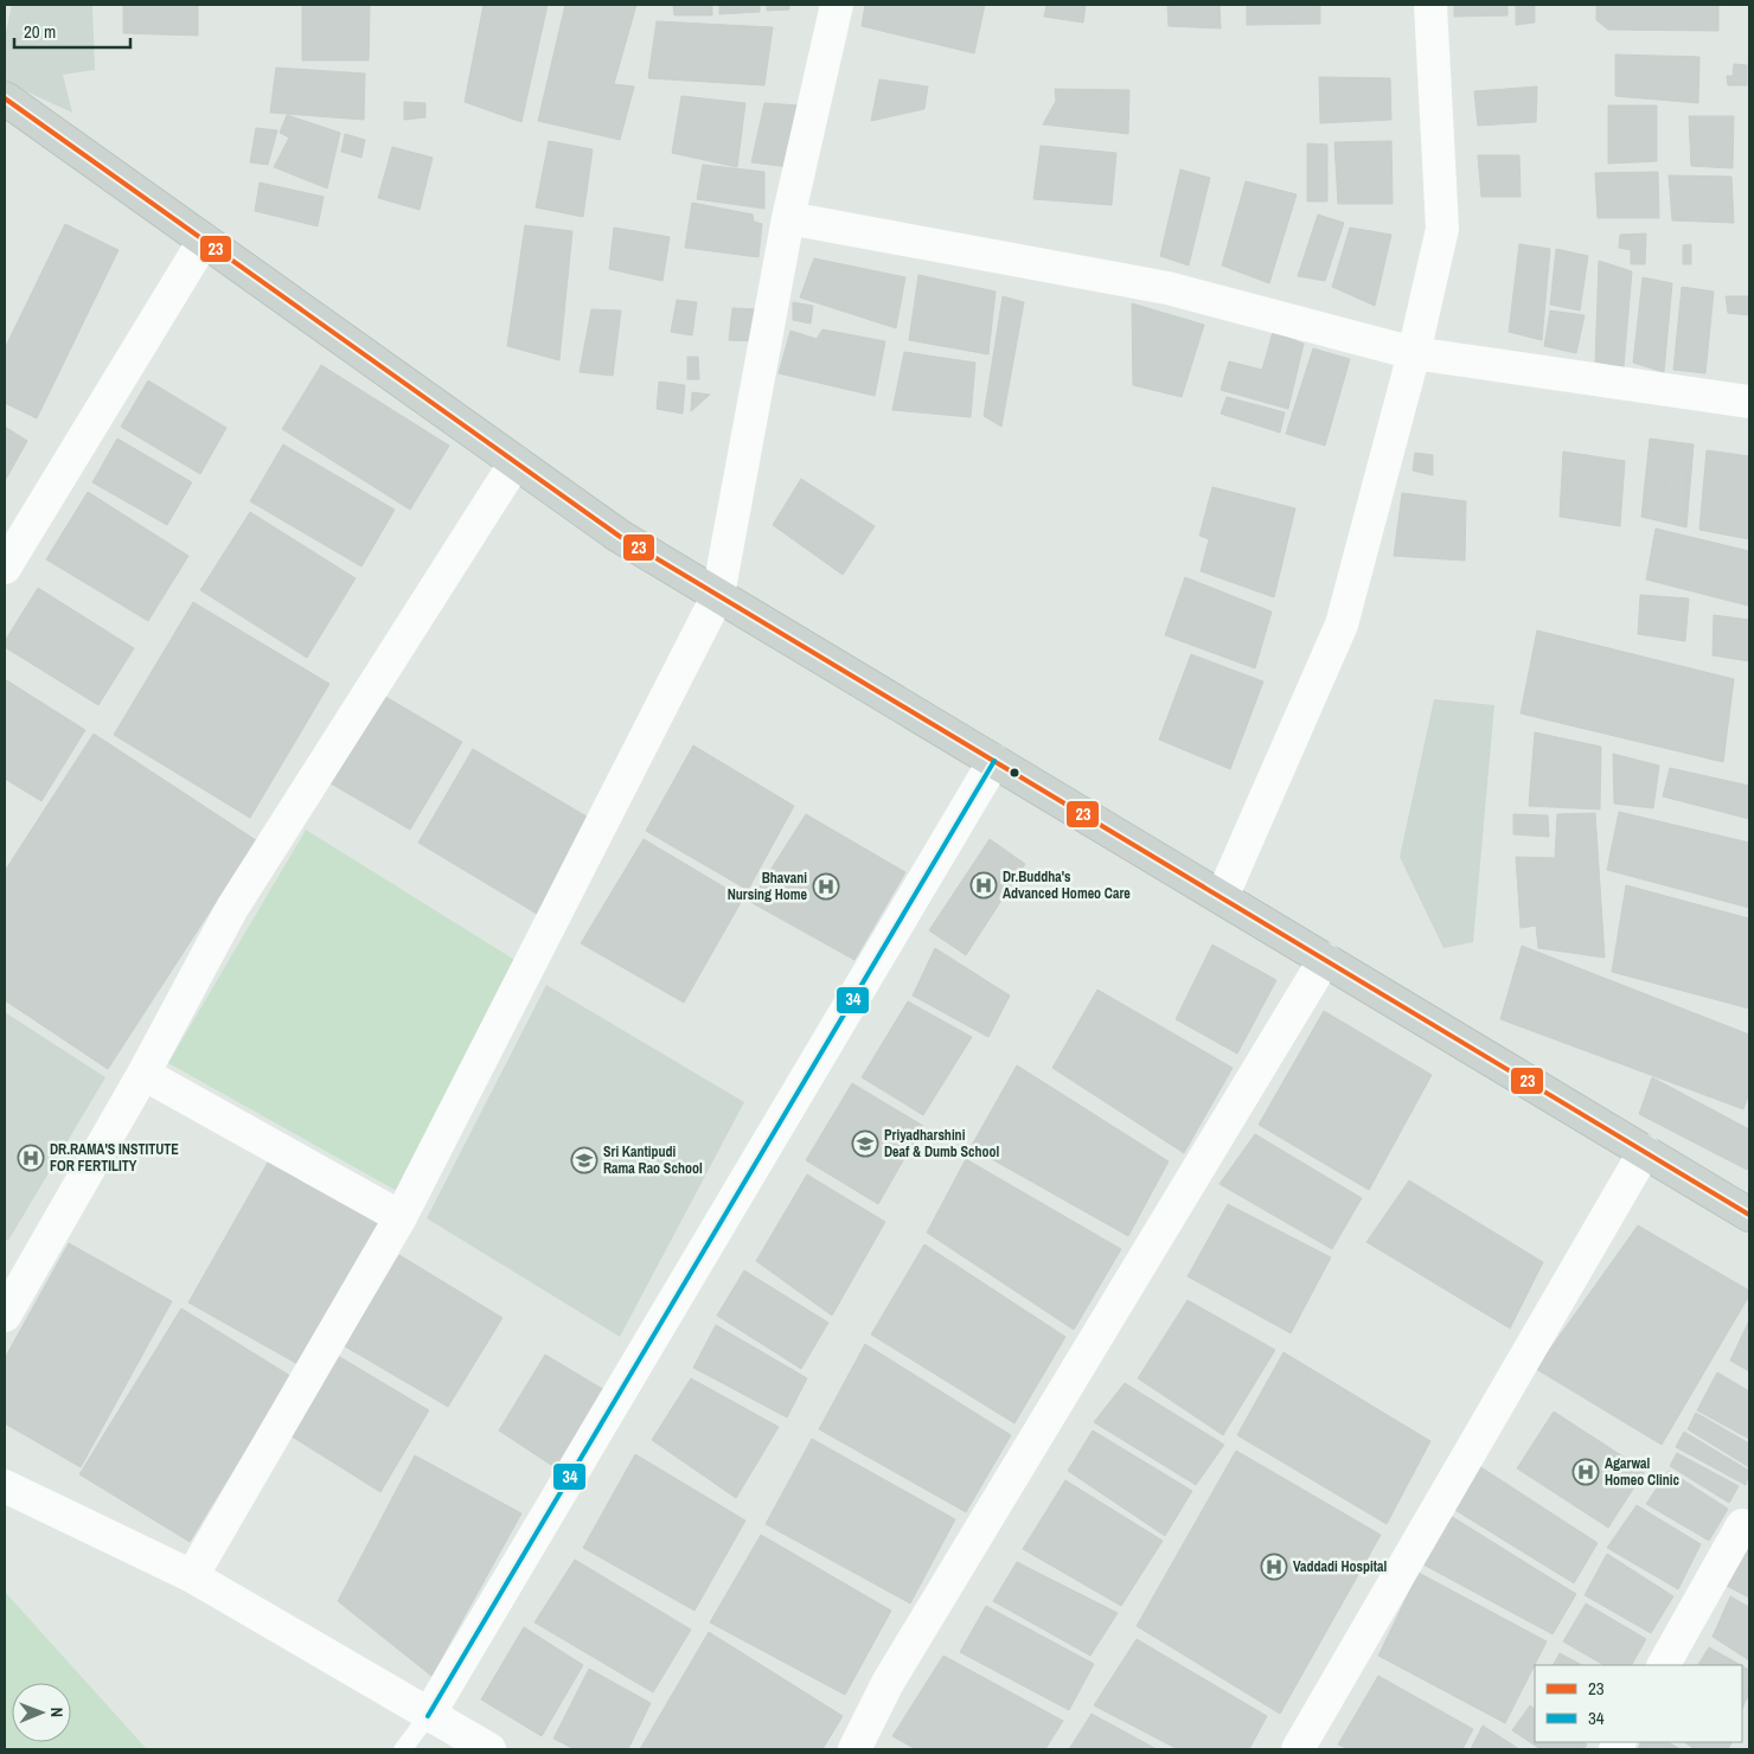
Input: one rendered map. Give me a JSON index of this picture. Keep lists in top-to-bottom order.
{
  "places": {
    "hospital": [
      "Dr.Buddha's Advanced Homeo Care",
      "Bhavani Nursing Home",
      "DR.RAMA'S INSTITUTE FOR FERTILITY",
      "Agarwal Homeo Clinic",
      "Vaddadi Hospital"
    ],
    "school or university": ["Priyadharshini Deaf & Dumb School", "Sri Kantipudi Rama Rao School"]
  },
  "lines": ["transit line 23", "transit line 34"],
  "legend": ["23", "34"],
  "scale_bar": "20 m",
  "north": "right"
}
